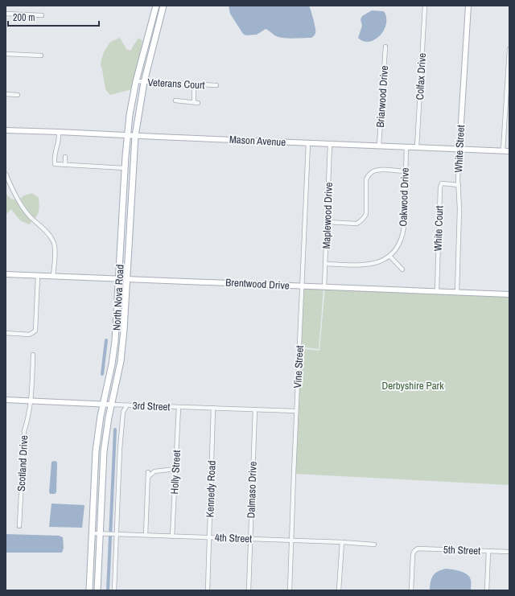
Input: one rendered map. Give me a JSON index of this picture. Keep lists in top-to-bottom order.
{
  "streets": {
    "main road": ["North Nova Road"],
    "street": [
      "Colfax Drive",
      "Veterans Court",
      "Briarwood Drive",
      "Mason Avenue",
      "White Street",
      "Oakwood Drive",
      "Maplewood Drive",
      "White Court",
      "Brentwood Drive",
      "Vine Street",
      "3rd Street",
      "Scotland Drive",
      "Holly Street",
      "Kennedy Road",
      "Dalmaso Drive",
      "4th Street",
      "5th Street"
    ]
  },
  "crossings": [
    ["Colfax Drive", "Mason Avenue"],
    ["Veterans Court", "North Nova Road"],
    ["Briarwood Drive", "Mason Avenue"],
    ["Mason Avenue", "White Street"],
    ["Mason Avenue", "Oakwood Drive"],
    ["Mason Avenue", "Maplewood Drive"],
    ["Mason Avenue", "North Nova Road"],
    ["Mason Avenue", "Vine Street"],
    ["White Street", "White Court"],
    ["White Street", "Brentwood Drive"],
    ["Oakwood Drive", "Maplewood Drive"],
    ["Maplewood Drive", "Brentwood Drive"],
    ["White Court", "Brentwood Drive"],
    ["Brentwood Drive", "North Nova Road"],
    ["Brentwood Drive", "Vine Street"],
    ["North Nova Road", "3rd Street"],
    ["North Nova Road", "4th Street"],
    ["Vine Street", "3rd Street"],
    ["Vine Street", "4th Street"],
    ["3rd Street", "Scotland Drive"],
    ["3rd Street", "Holly Street"],
    ["3rd Street", "Kennedy Road"],
    ["3rd Street", "Dalmaso Drive"],
    ["Holly Street", "4th Street"],
    ["Kennedy Road", "4th Street"],
    ["Dalmaso Drive", "4th Street"]
  ],
  "parks": ["Derbyshire Park"],
  "scale_bar": "200 m"
}
